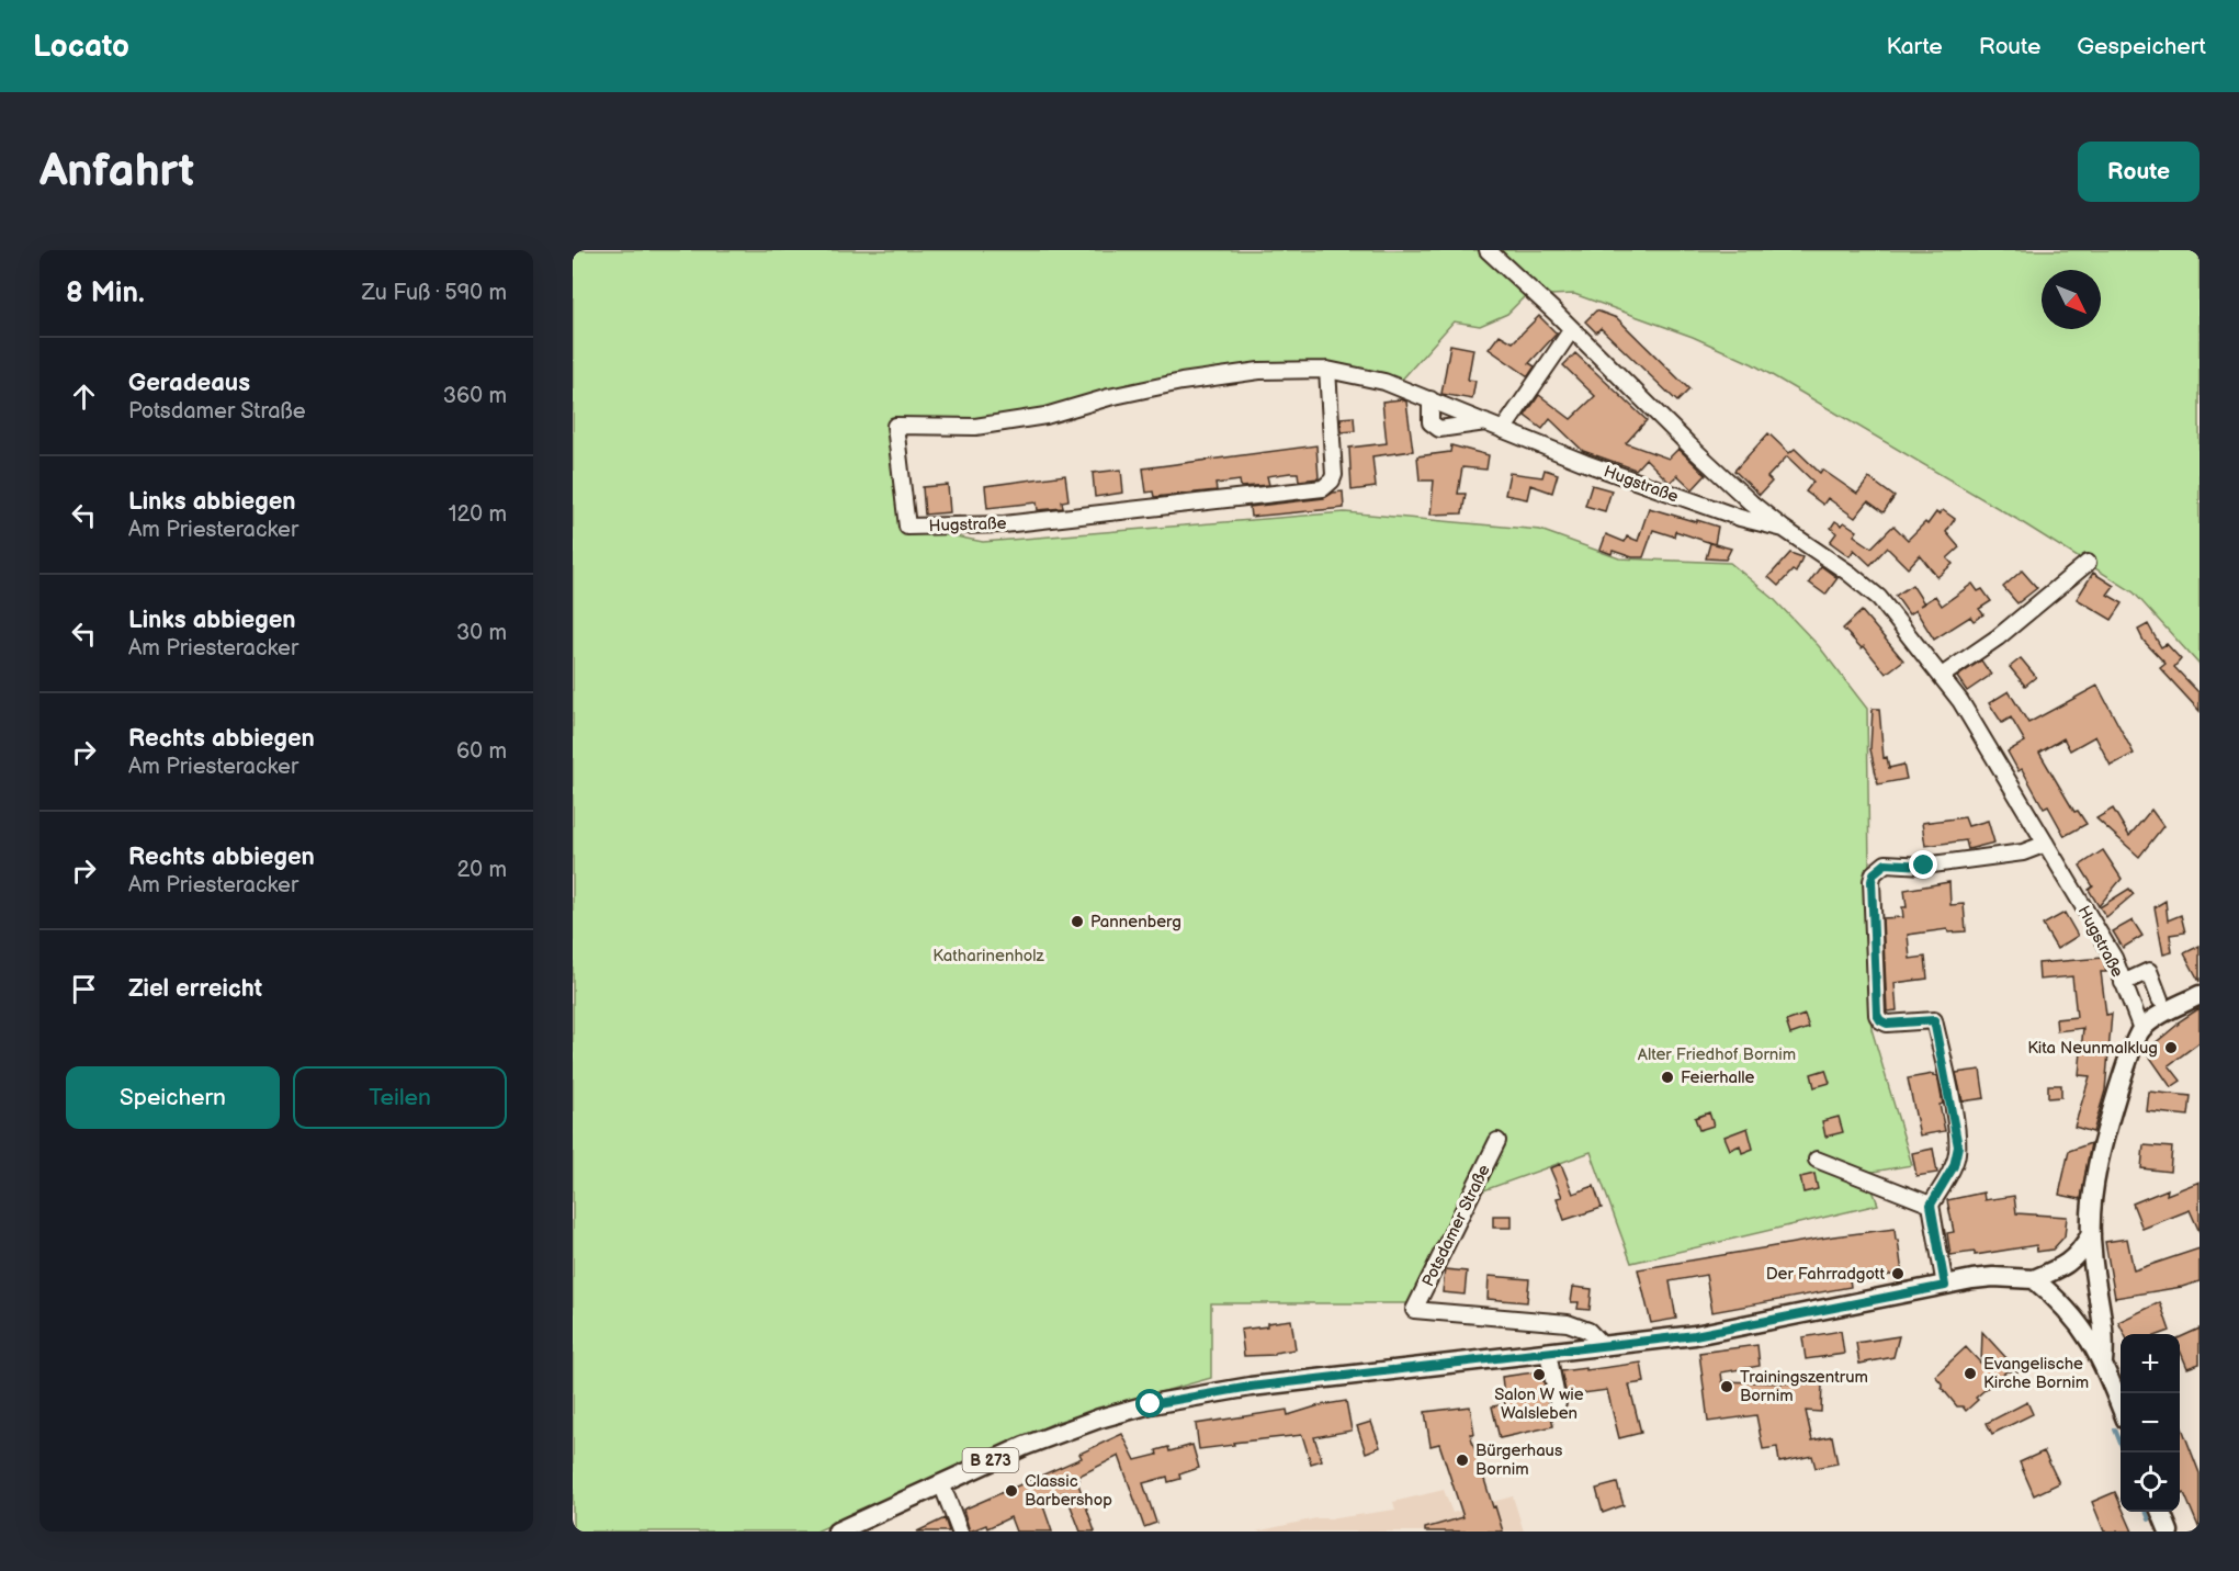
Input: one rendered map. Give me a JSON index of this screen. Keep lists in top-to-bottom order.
{
  "streets": {
    "main road": ["B 273"],
    "street": ["Hugstraße", "Potsdamer Straße"]
  },
  "crossings": [
    ["Potsdamer Straße", "B 273"]
  ],
  "parks": ["Katharinenholz", "Alter Friedhof Bornim"],
  "places": [
    "Pannenberg",
    "Kita Neunmalklug",
    "Feierhalle",
    "Der Fahrradgott",
    "Evangelische Kirche Bornim",
    "Salon W wie Walsleben",
    "Trainingszentrum Bornim",
    "Bürgerhaus Bornim",
    "Classic Barbershop"
  ],
  "north": "bottom right",
  "page": {
    "header": "Locato",
    "nav": ["Karte", "Route", "Gespeichert"],
    "buttons": [
      "Route",
      ["Speichern", "Teilen"]
    ],
    "title": "Anfahrt",
    "heading": ["8 Min.", "Zu Fuß · 590 m"],
    "list": [
      ["Geradeaus", "Potsdamer Straße", "360 m"],
      ["Links abbiegen", "Am Priesteracker", "120 m"],
      ["Links abbiegen", "Am Priesteracker", "30 m"],
      ["Rechts abbiegen", "Am Priesteracker", "60 m"],
      ["Rechts abbiegen", "Am Priesteracker", "20 m"],
      "Ziel erreicht"
    ],
    "map_buttons": ["+", "−"]
  }
}
